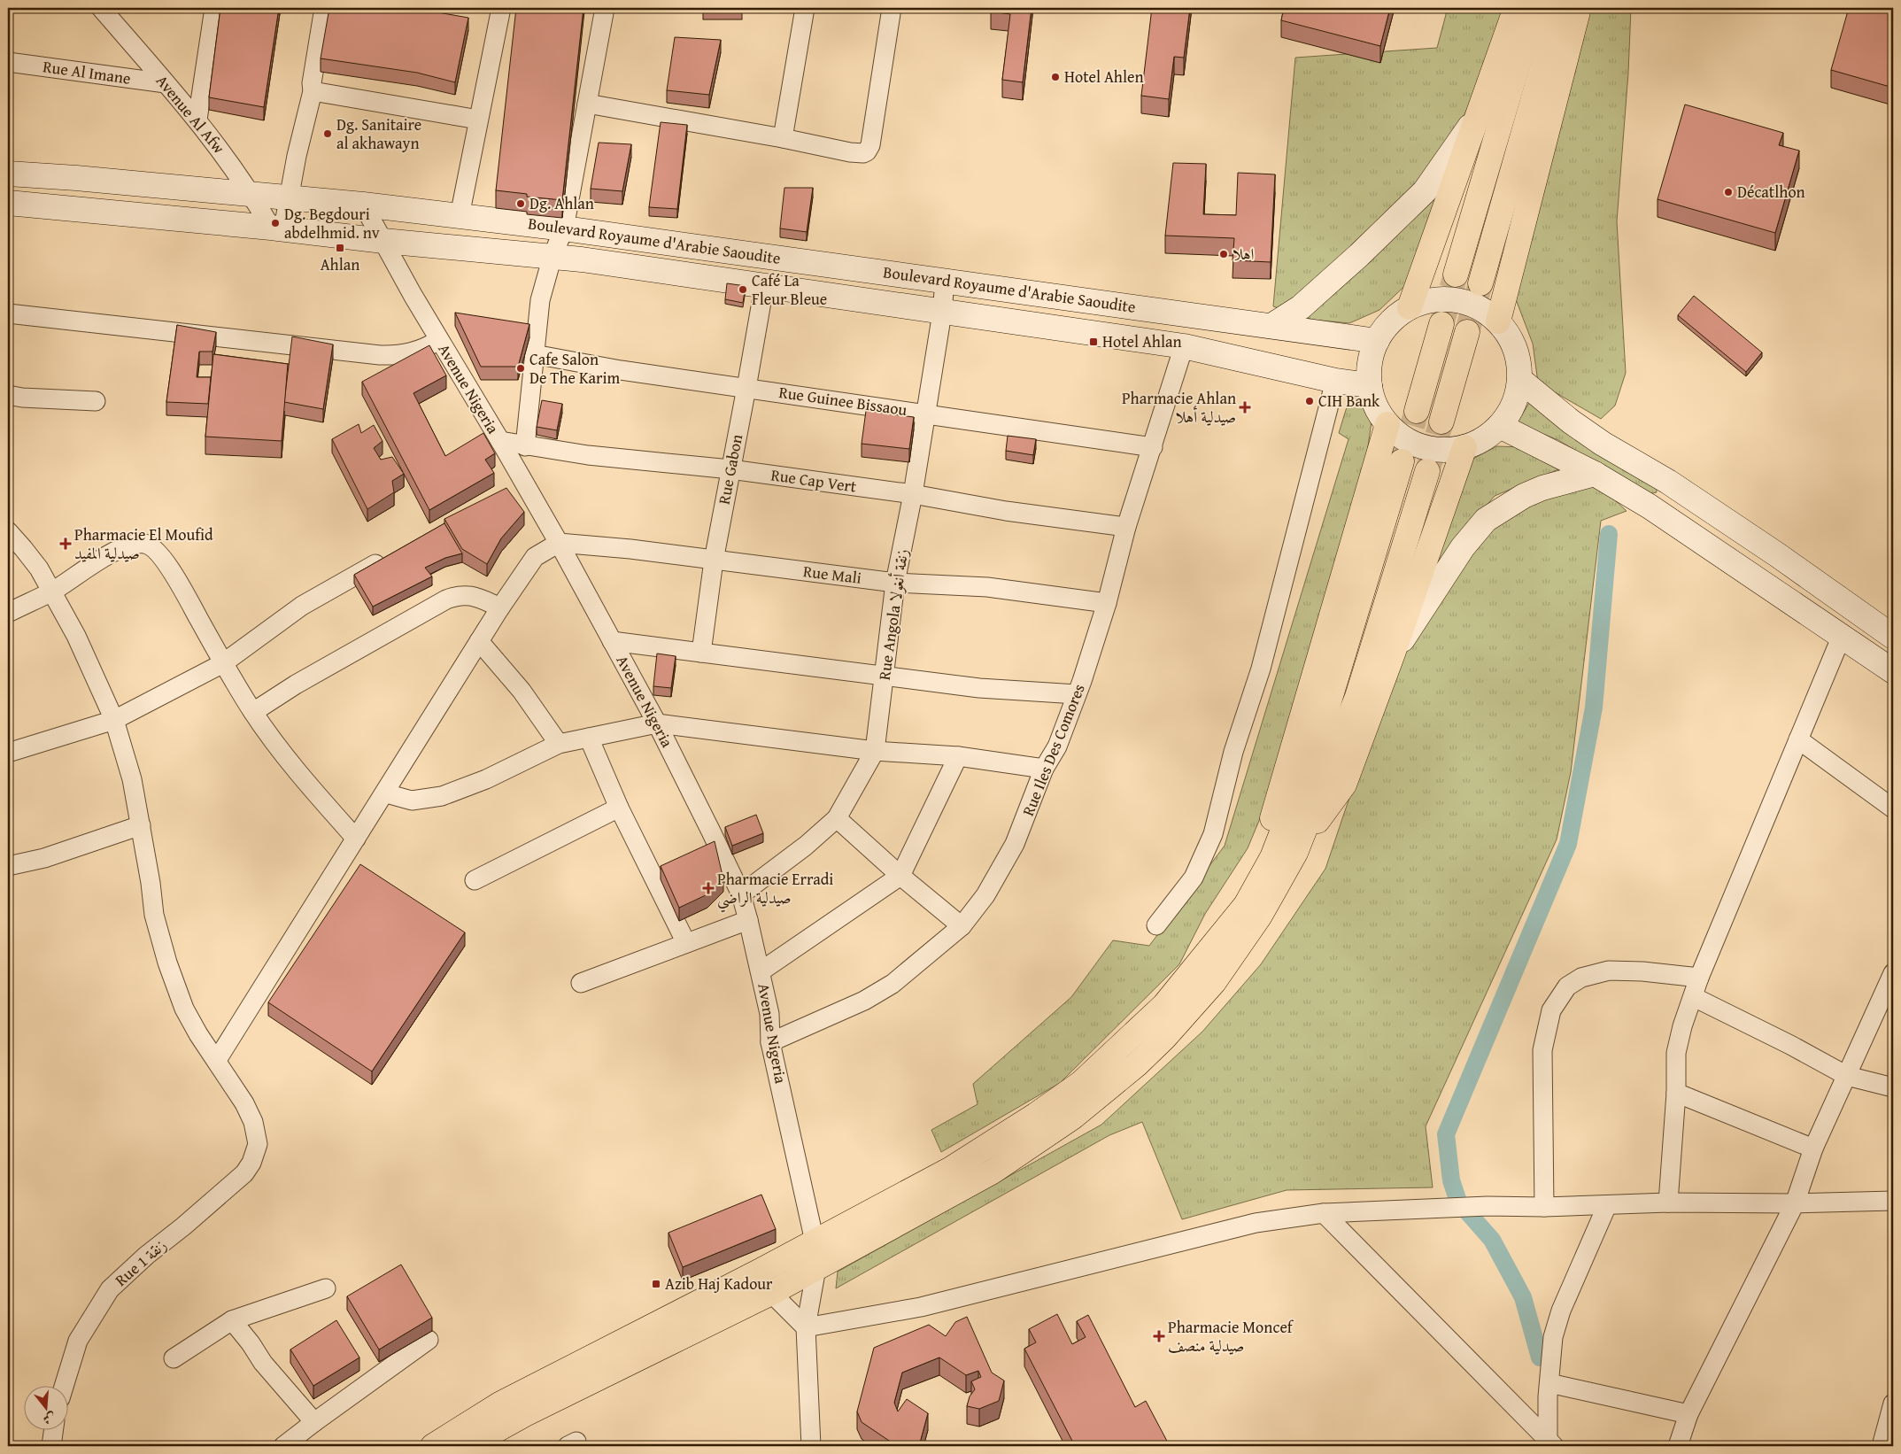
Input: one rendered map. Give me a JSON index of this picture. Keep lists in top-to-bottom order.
{
  "streets": {
    "main road": ["Boulevard Royaume d'Arabie Saoudite"],
    "street": [
      "Rue Al Imane",
      "Avenue Al Afw",
      "Avenue Nigeria",
      "Rue Guinee Bissaou",
      "Rue Gabon",
      "Rue Cap Vert",
      "Rue Mali",
      "Rue Angola زنقة أنغولا",
      "Rue Iles Des Comores",
      "Rue 1 زنقة"
    ]
  },
  "crossings": [
    ["Rue Al Imane", "Avenue Al Afw"],
    ["Avenue Al Afw", "Boulevard Royaume d'Arabie Saoudite"],
    ["Boulevard Royaume d'Arabie Saoudite", "Avenue Nigeria"],
    ["Boulevard Royaume d'Arabie Saoudite", "Rue Gabon"],
    ["Boulevard Royaume d'Arabie Saoudite", "Rue Angola زنقة أنغولا"],
    ["Boulevard Royaume d'Arabie Saoudite", "Rue Iles Des Comores"],
    ["Avenue Nigeria", "Rue Cap Vert"],
    ["Avenue Nigeria", "Rue Mali"],
    ["Avenue Nigeria", "Rue Angola زنقة أنغولا"],
    ["Avenue Nigeria", "Rue Iles Des Comores"],
    ["Rue Guinee Bissaou", "Rue Gabon"],
    ["Rue Guinee Bissaou", "Rue Angola زنقة أنغولا"],
    ["Rue Guinee Bissaou", "Rue Iles Des Comores"],
    ["Rue Gabon", "Rue Cap Vert"],
    ["Rue Gabon", "Rue Mali"],
    ["Rue Cap Vert", "Rue Angola زنقة أنغولا"],
    ["Rue Cap Vert", "Rue Iles Des Comores"],
    ["Rue Mali", "Rue Angola زنقة أنغولا"],
    ["Rue Mali", "Rue Iles Des Comores"]
  ],
  "places": {
    "other": [
      "Hotel Ahlen",
      "Dg. Sanitaire al akhawayn",
      "Décatlhon",
      "Dg. Ahlan",
      "Dg. Begdouri abdelhmid. nv",
      "اهلا",
      "Café La Fleur Bleue",
      "Cafe Salon De The Karim",
      "CIH Bank"
    ],
    "transit": ["Ahlan", "Hotel Ahlan", "Azib Haj Kadour"],
    "health": [
      "Pharmacie Ahlan صيدلية أهلا",
      "Pharmacie El Moufid صيدلية المفيد",
      "Pharmacie Erradi صيدلية الراضي",
      "Pharmacie Moncef صيدلية منصف"
    ]
  },
  "north": "bottom"
}
